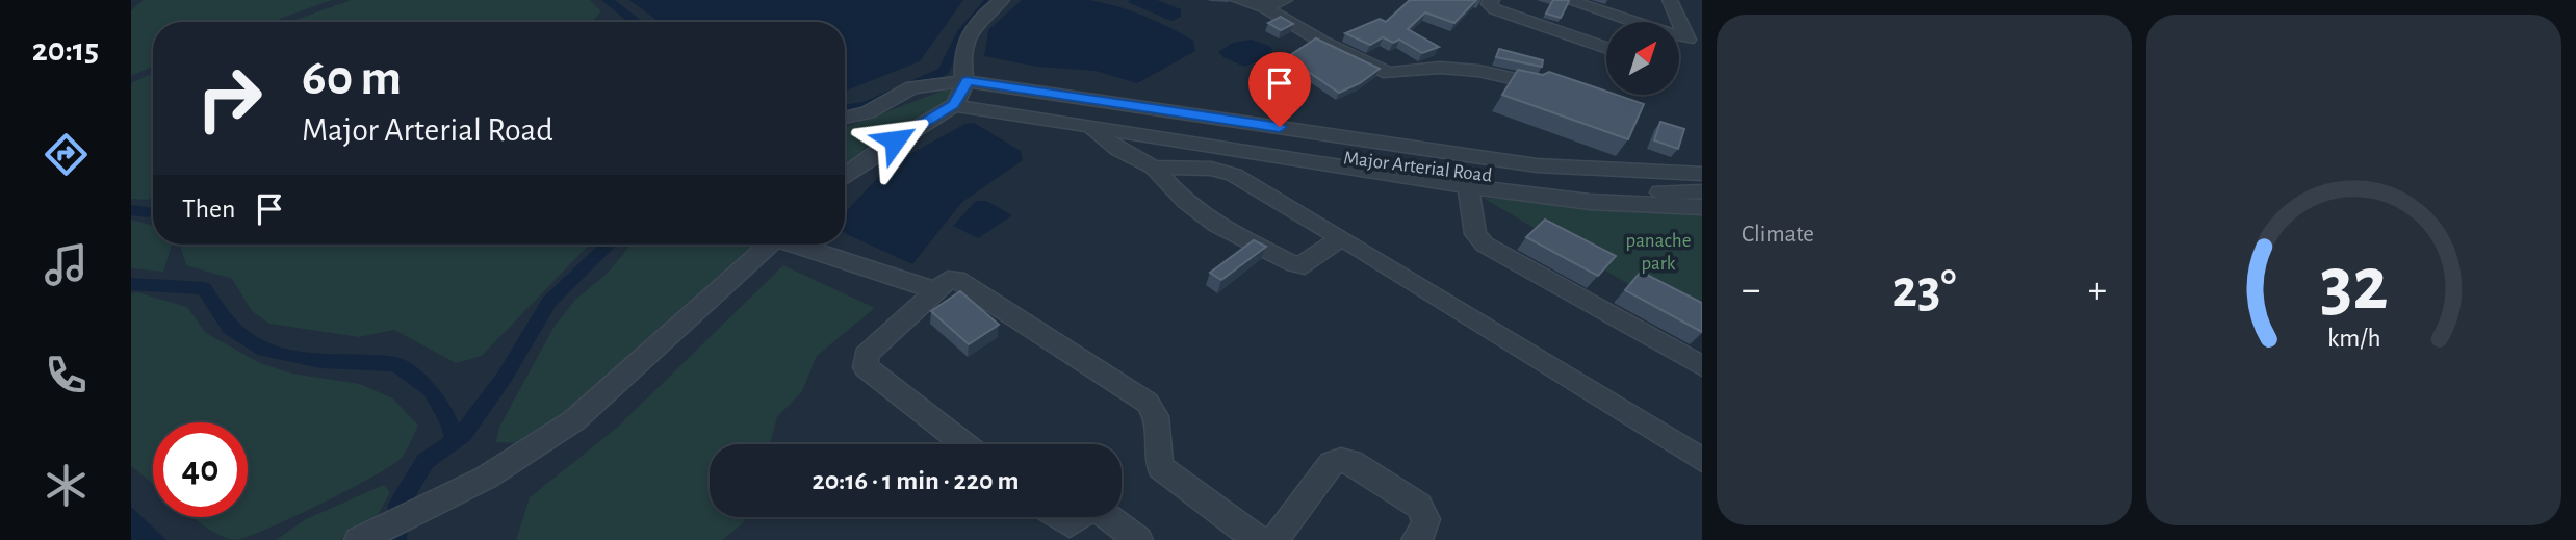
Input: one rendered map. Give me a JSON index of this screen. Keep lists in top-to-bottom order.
{
  "streets": {
    "street": ["Major Arterial Road"]
  },
  "parks": ["panache park"],
  "north": "top right",
  "page": {
    "tabs": "20:15",
    "tile": "Climate",
    "turn": ["60 m", "Major Arterial Road"],
    "then": "Then",
    "heat": ["−", "23°", "+"],
    "limit": "40",
    "trip": "20:16 · 1 min · 220 m",
    "gauge": ["32", "km/h"]
  }
}
